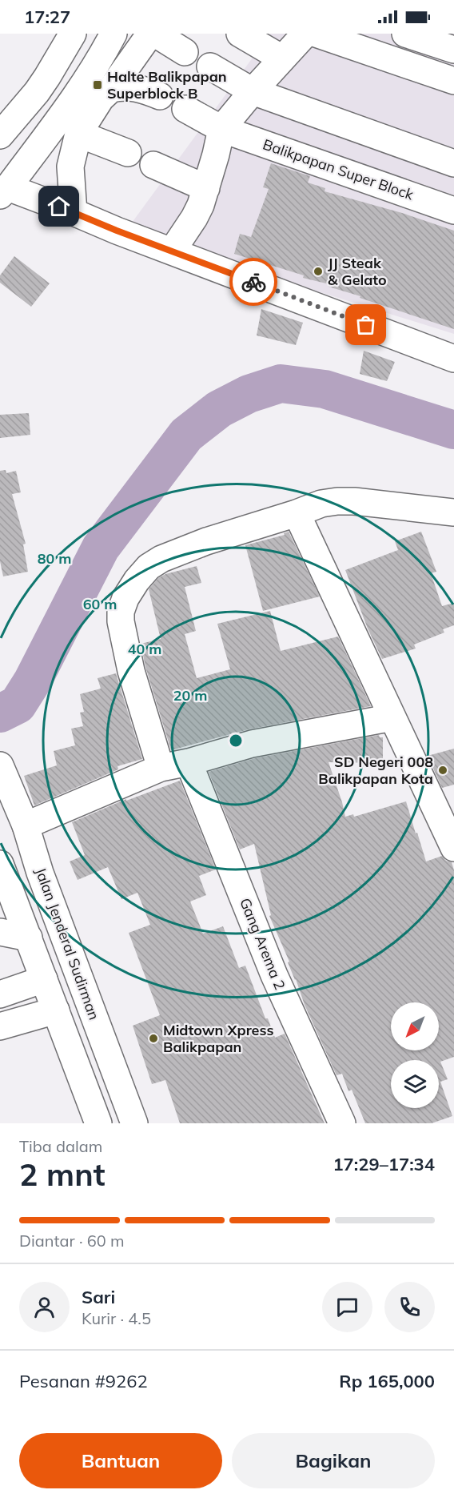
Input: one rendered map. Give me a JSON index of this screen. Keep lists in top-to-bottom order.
{
  "streets": {
    "main road": ["Balikpapan Super Block", "Jalan Jenderal Sudirman", "Gang Arema 2"]
  },
  "places": {
    "transit": ["Halte Balikpapan Superblock B"],
    "other": ["JJ Steak & Gelato", "SD Negeri 008 Balikpapan Kota", "Midtown Xpress Balikpapan"]
  },
  "north": "bottom left",
  "page": {
    "status": "17:27",
    "heading": ["2 mnt", "Tiba dalam", "17:29–17:34"],
    "panel": [
      "Sari",
      "Kurir · 4.5",
      "Pesanan #9262",
      "Rp 165,000"
    ],
    "bar": "Diantar · 60 m",
    "buttons": ["Bantuan", "Bagikan"]
  },
  "rings": [
    "80 m",
    "60 m",
    "40 m",
    "20 m"
  ]
}
